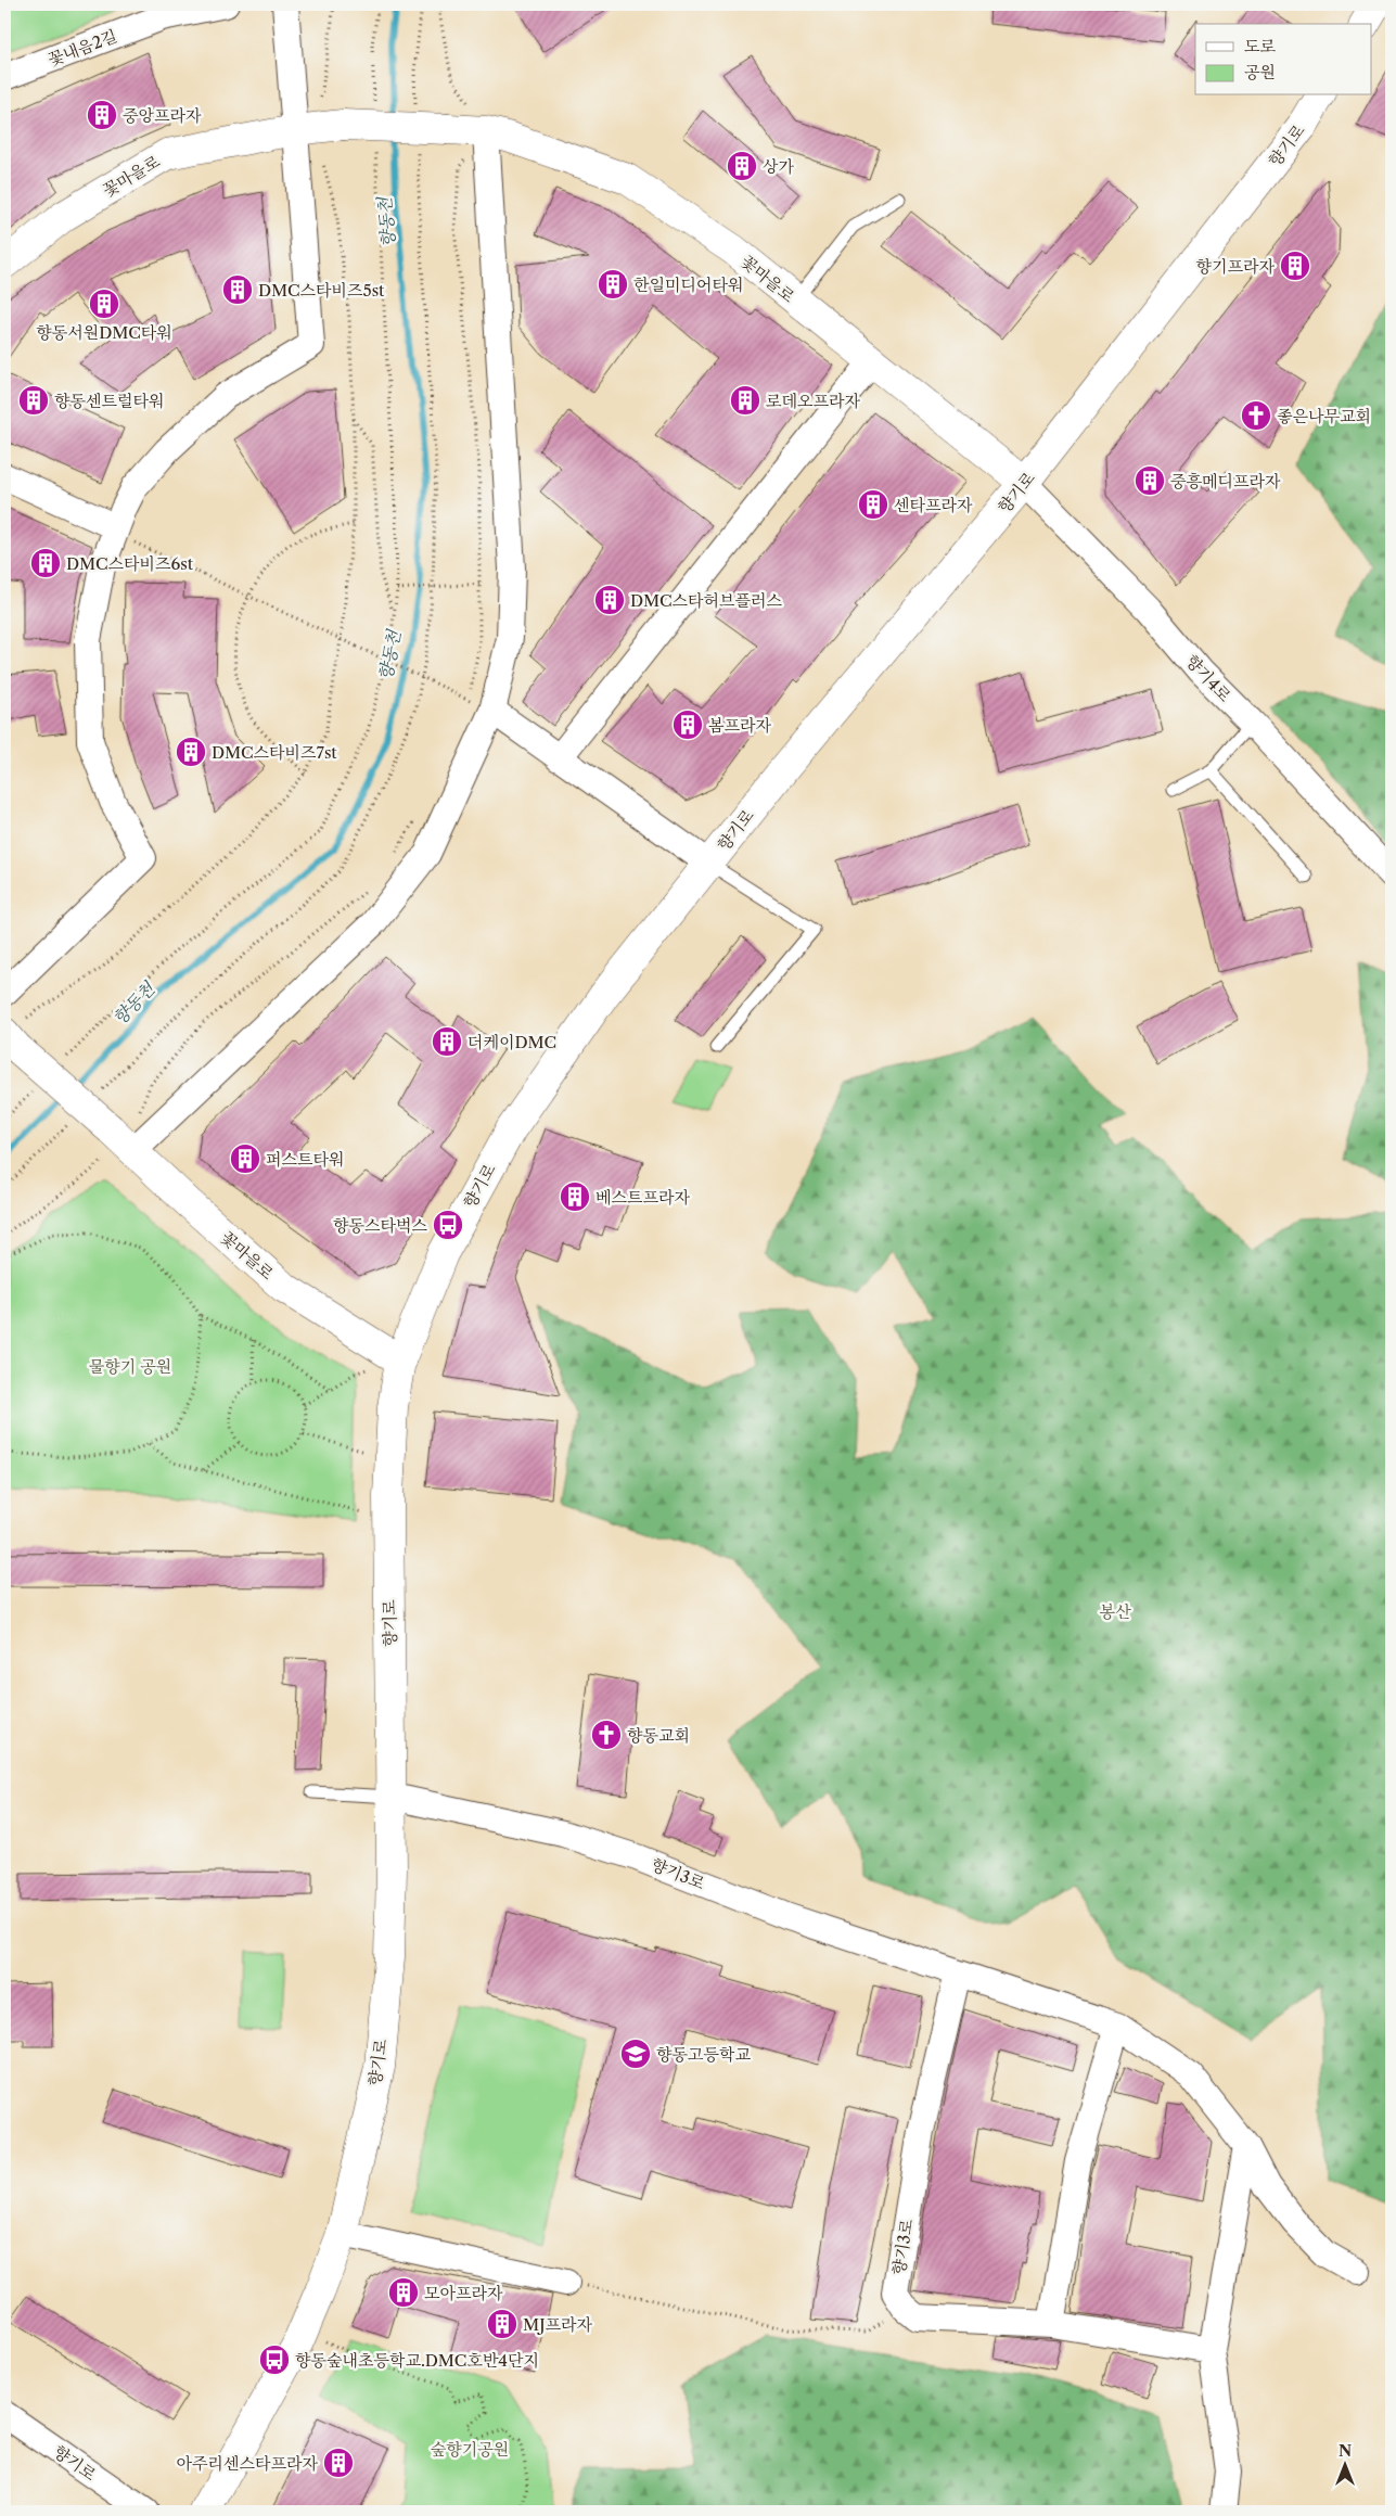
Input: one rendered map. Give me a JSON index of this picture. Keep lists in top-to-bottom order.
{
  "streets": {
    "main road": ["향기로", "꽃마을로"],
    "street": ["꽃내음2길", "향기4로", "향기3로"]
  },
  "crossings": [
    ["향기로", "꽃마을로"],
    ["향기로", "향기4로"],
    ["향기로", "향기3로"],
    ["꽃마을로", "향기4로"]
  ],
  "water": ["향동천"],
  "parks": ["물향기 공원", "봉산", "숲향기공원"],
  "places": {
    "building": [
      "중앙프라자",
      "상가",
      "향기프라자",
      "한일미디어타워",
      "DMC스타비즈5st",
      "향동서원DMC타워",
      "향동센트럴타워",
      "로데오프라자",
      "중흥메디프라자",
      "센타프라자",
      "DMC스타비즈6st",
      "DMC스타허브플러스",
      "봄프라자",
      "DMC스타비즈7st",
      "더케이DMC",
      "퍼스트타워",
      "베스트프라자",
      "모아프라자",
      "MJ프라자",
      "아주리센스타프라자"
    ],
    "church": ["좋은나무교회", "향동교회"],
    "bus stop": ["향동스타벅스", "향동숲내초등학교.DMC호반4단지"],
    "school or university": ["향동고등학교"]
  },
  "legend": ["도로", "공원"],
  "north": "top"
}
